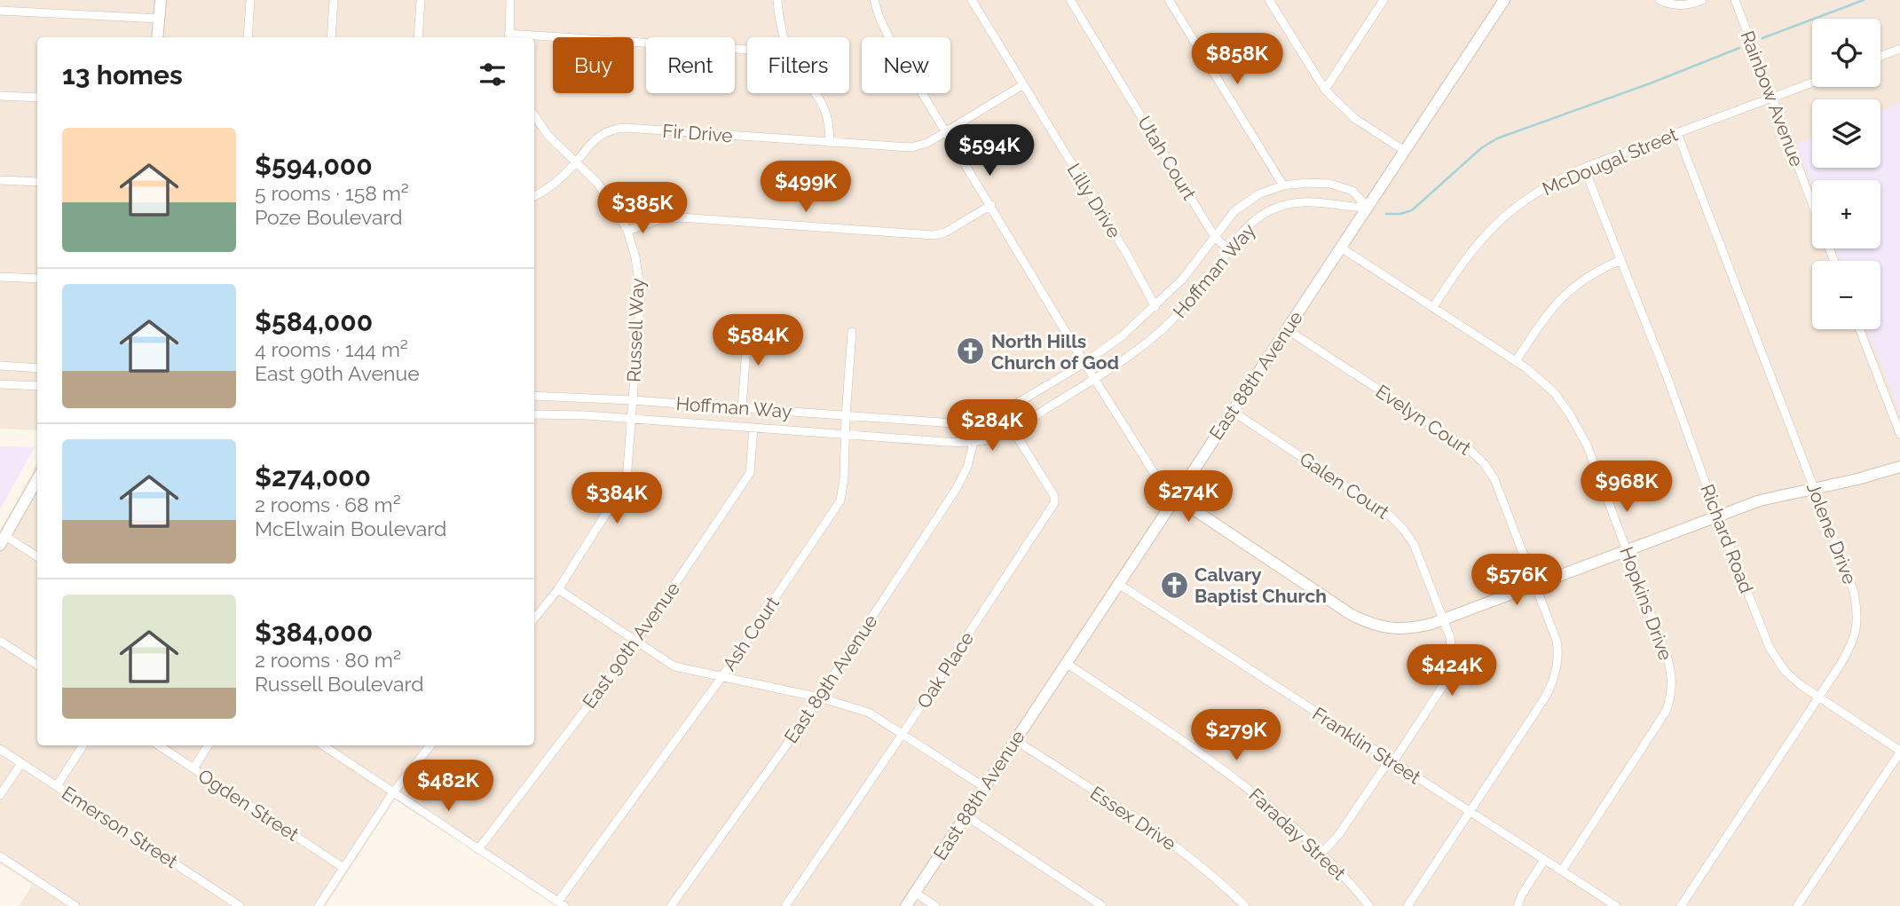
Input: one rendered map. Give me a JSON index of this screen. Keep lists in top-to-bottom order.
{
  "streets": {
    "main road": ["East 88th Avenue"],
    "street": [
      "Rainbow Avenue",
      "Fir Drive",
      "Utah Court",
      "McDougal Street",
      "Lilly Drive",
      "Hoffman Way",
      "Russell Way",
      "Evelyn Court",
      "Galen Court",
      "Jolene Drive",
      "Richard Road",
      "Hopkins Drive",
      "Ash Court",
      "East 90th Avenue",
      "Oak Place",
      "East 89th Avenue",
      "Franklin Street",
      "Ogden Street",
      "Essex Drive",
      "Emerson Street",
      "Faraday Street"
    ]
  },
  "crossings": [
    ["Rainbow Avenue", "McDougal Street"],
    ["Fir Drive", "Lilly Drive"],
    ["Fir Drive", "Russell Way"],
    ["Utah Court", "Hoffman Way"],
    ["McDougal Street", "Jolene Drive"],
    ["McDougal Street", "Richard Road"],
    ["McDougal Street", "Hopkins Drive"],
    ["Lilly Drive", "Hoffman Way"],
    ["Hoffman Way", "Russell Way"],
    ["Hoffman Way", "East 88th Avenue"],
    ["Hoffman Way", "Ash Court"],
    ["Hoffman Way", "East 90th Avenue"],
    ["Hoffman Way", "Oak Place"],
    ["Hoffman Way", "East 89th Avenue"],
    ["East 88th Avenue", "Evelyn Court"],
    ["East 88th Avenue", "Galen Court"],
    ["East 88th Avenue", "Hopkins Drive"],
    ["East 88th Avenue", "Franklin Street"],
    ["East 88th Avenue", "Essex Drive"],
    ["East 88th Avenue", "Faraday Street"],
    ["Evelyn Court", "Franklin Street"],
    ["Galen Court", "Franklin Street"],
    ["Galen Court", "Faraday Street"],
    ["Jolene Drive", "Richard Road"],
    ["Hopkins Drive", "Franklin Street"]
  ],
  "places": {
    "church": ["North Hills Church of God", "Calvary Baptist Church"]
  },
  "page": {
    "map_buttons": ["+", "−"],
    "price": [
      "$858K",
      "$594K",
      "$499K",
      "$385K",
      "$584K",
      "$284K",
      "$968K",
      "$274K",
      "$384K",
      "$576K",
      "$424K",
      "$279K",
      "$482K"
    ],
    "chip": [
      "Buy",
      "Rent",
      "Filters",
      "New"
    ],
    "heading": "13 homes",
    "list": [
      {
        "name": "$594,000",
        "note": "5 rooms · 158 m² · Poze Boulevard"
      },
      {
        "name": "$584,000",
        "note": "4 rooms · 144 m² · East 90th Avenue"
      },
      {
        "name": "$274,000",
        "note": "2 rooms · 68 m² · McElwain Boulevard"
      },
      {
        "name": "$384,000",
        "note": "2 rooms · 80 m² · Russell Boulevard"
      }
    ]
  }
}
